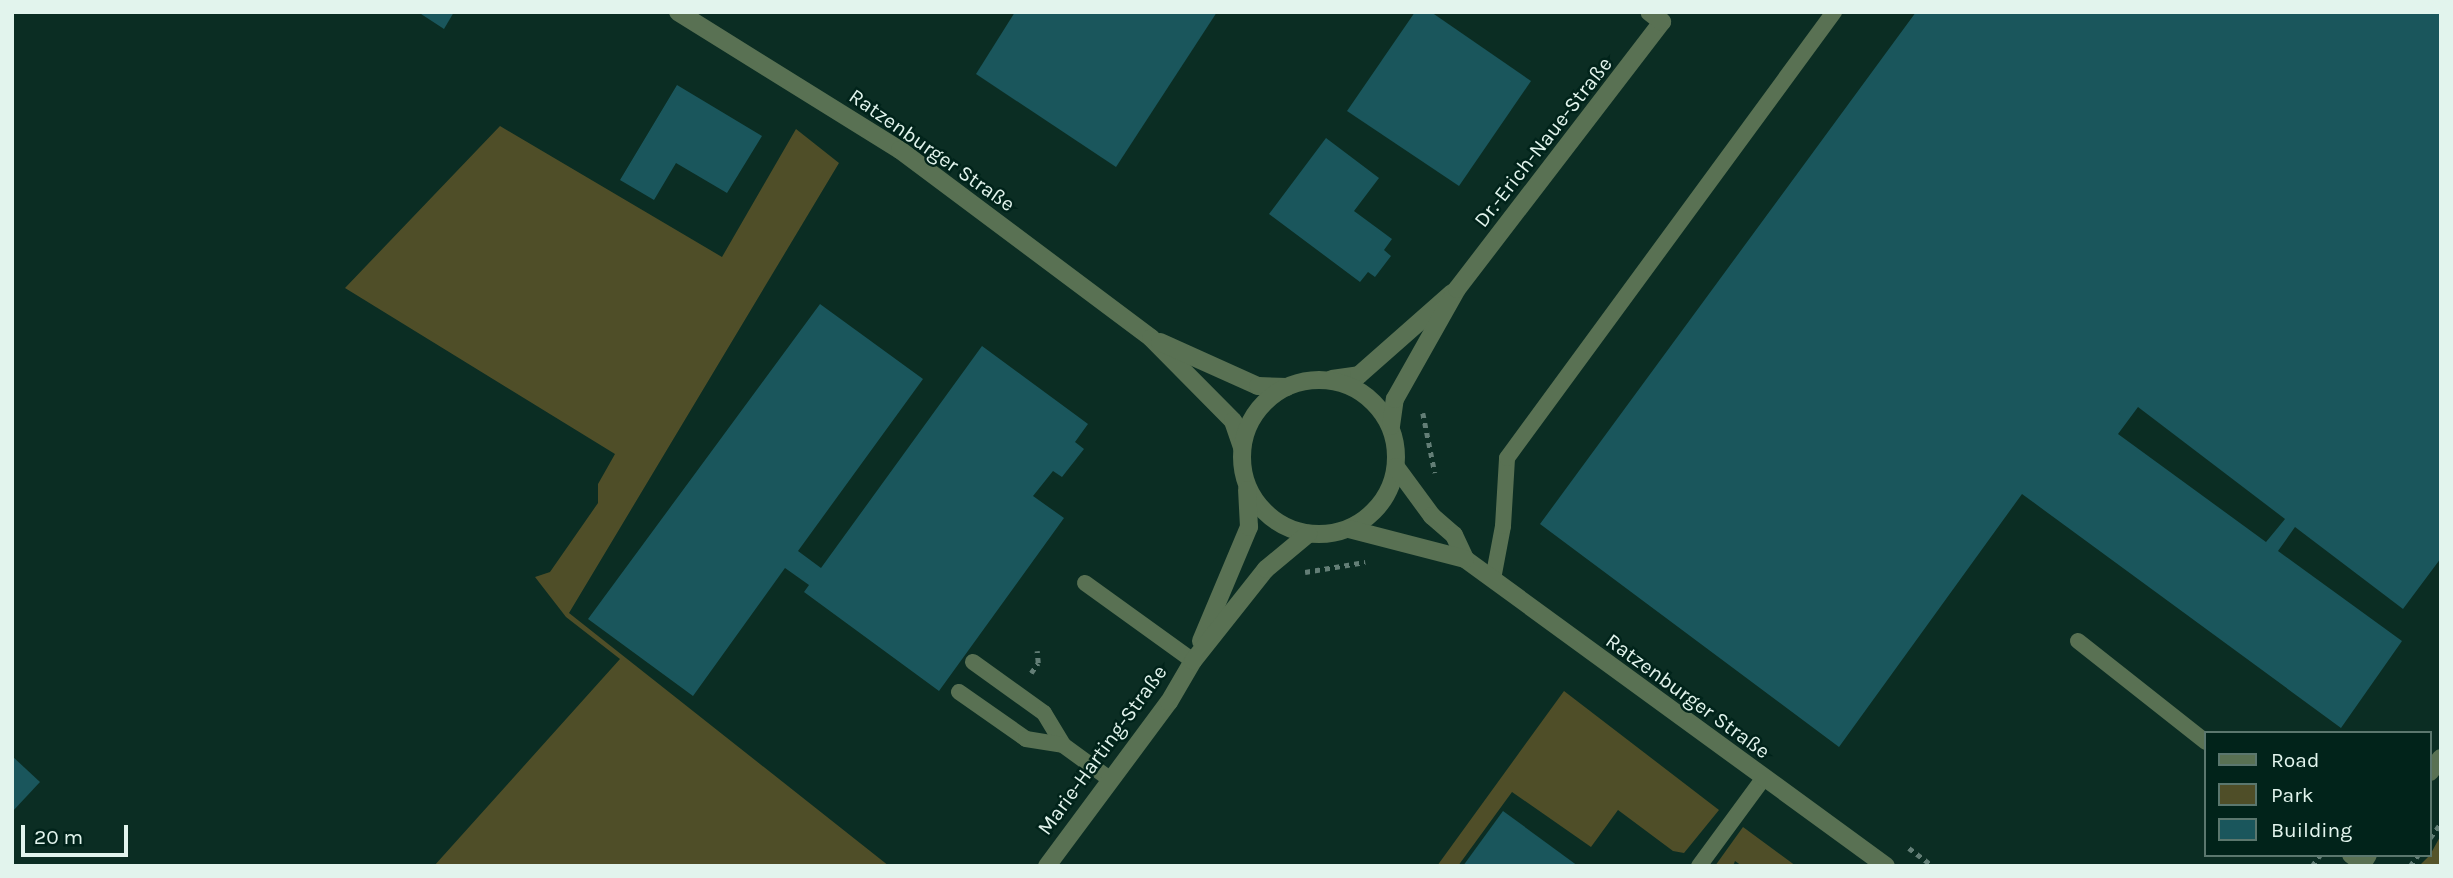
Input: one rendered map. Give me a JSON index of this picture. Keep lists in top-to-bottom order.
{
  "streets": {
    "street": ["Dr.-Erich-Naue-Straße", "Ratzenburger Straße", "Marie-Harting-Straße"]
  },
  "legend": ["Road", "Park", "Building"],
  "scale_bar": "20 m"
}
